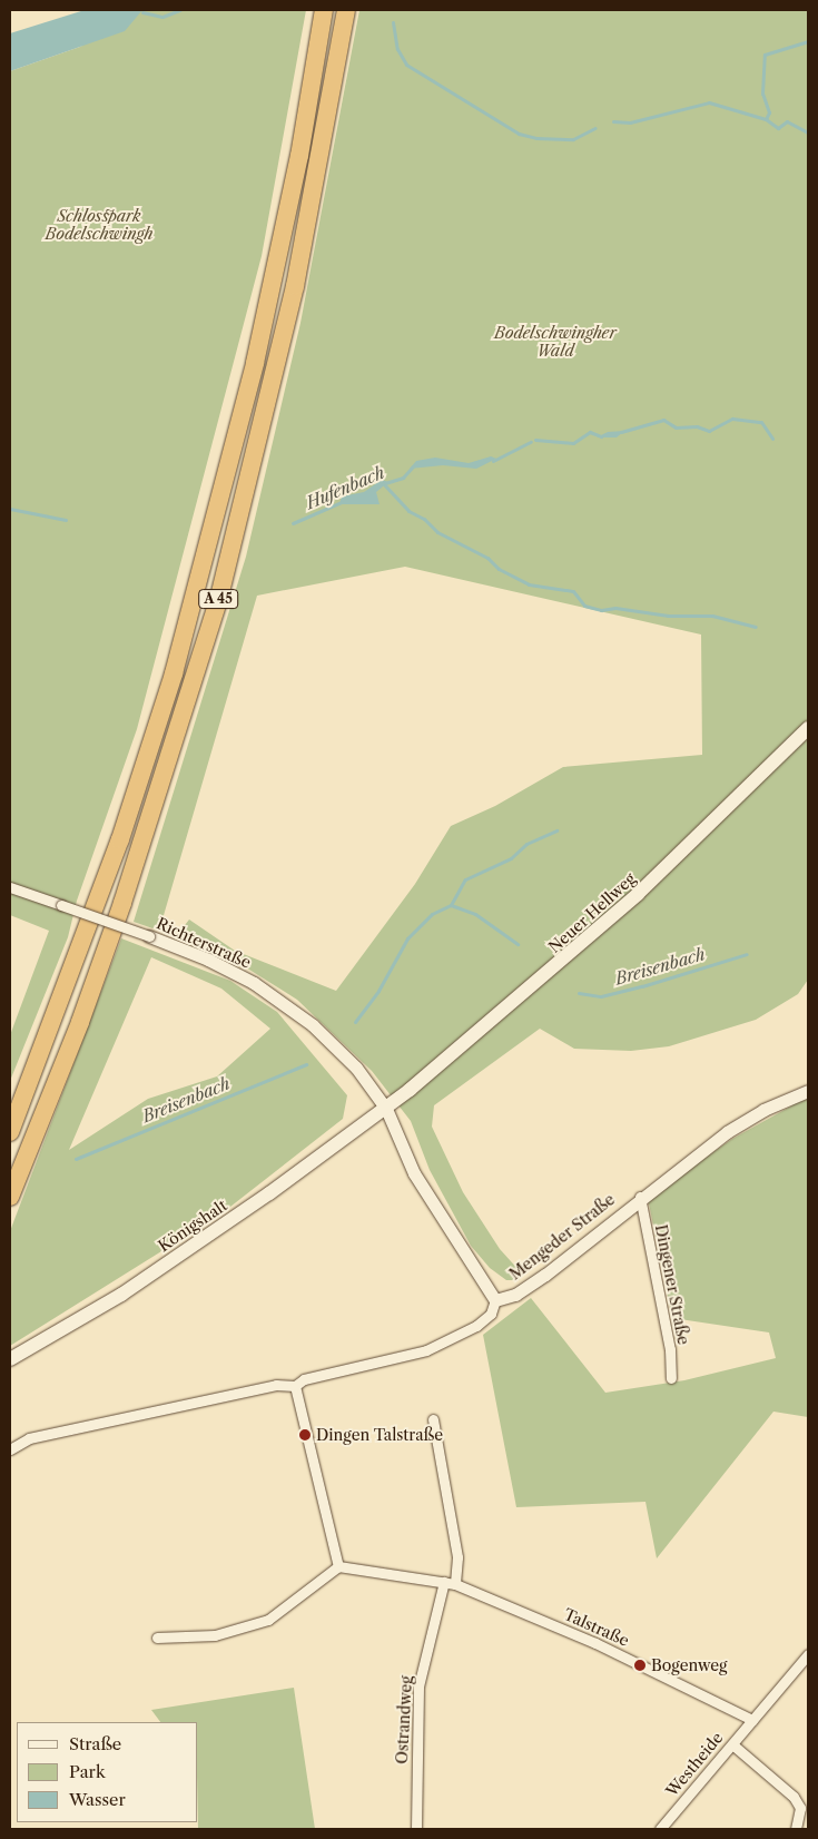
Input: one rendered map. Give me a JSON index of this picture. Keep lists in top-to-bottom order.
{
  "streets": {
    "highway": ["A 45"],
    "main road": ["Neuer Hellweg", "Königshalt"],
    "street": [
      "Richterstraße",
      "Mengeder Straße",
      "Dingener Straße",
      "Talstraße",
      "Ostrandweg",
      "Westheide"
    ]
  },
  "crossings": [
    ["Neuer Hellweg", "Richterstraße"],
    ["Neuer Hellweg", "Königshalt"],
    ["Richterstraße", "Königshalt"],
    ["Richterstraße", "Mengeder Straße"],
    ["Mengeder Straße", "Dingener Straße"],
    ["Talstraße", "Ostrandweg"],
    ["Talstraße", "Westheide"]
  ],
  "water": ["Hufenbach", "Breisenbach"],
  "parks": ["Schlosspark Bodelschwingh", "Bodelschwingher Wald"],
  "places": ["Dingen Talstraße", "Bogenweg"],
  "legend": ["Straße", "Park", "Wasser"]
}
